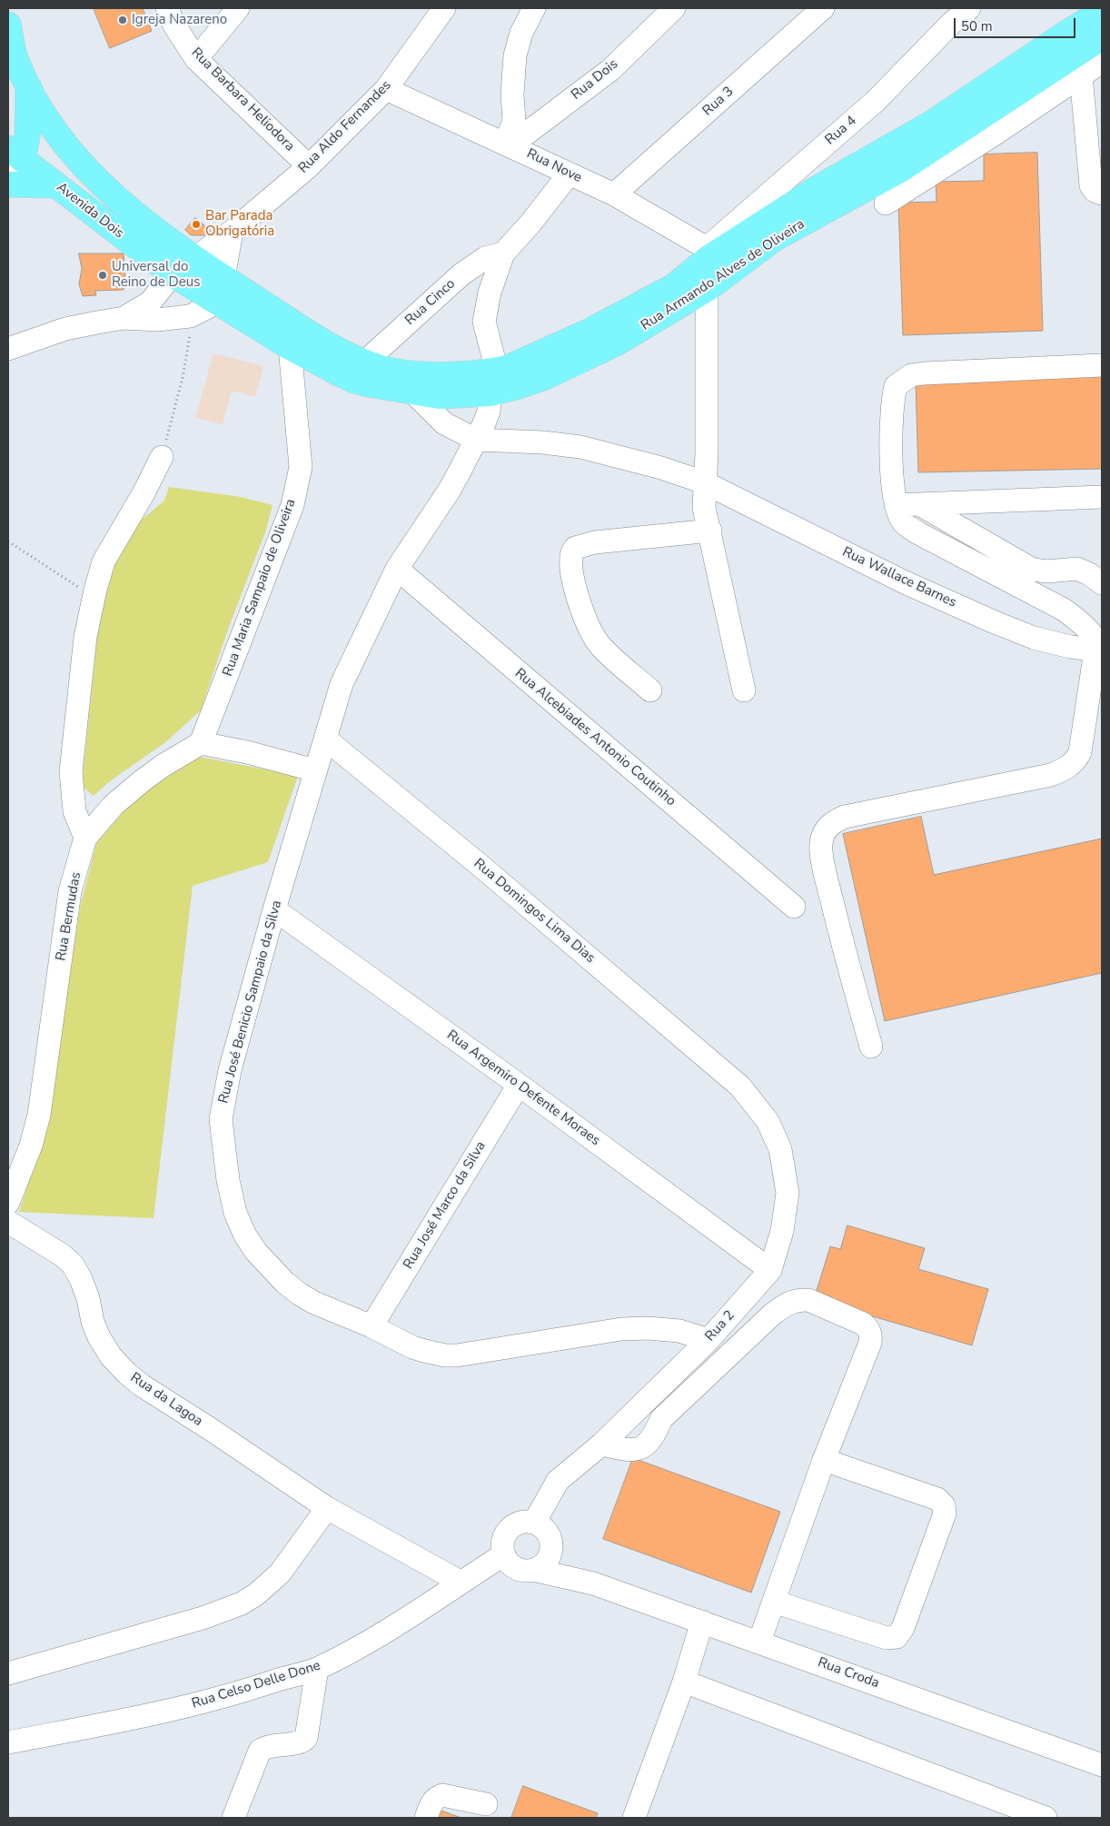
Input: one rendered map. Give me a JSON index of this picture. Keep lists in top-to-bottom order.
{
  "streets": {
    "main road": ["Avenida Dois", "Rua Armando Alves de Oliveira"],
    "street": [
      "Rua Dois",
      "Rua Barbara Heliodora",
      "Rua 3",
      "Rua Aldo Fernandes",
      "Rua 4",
      "Rua Nove",
      "Rua Cinco",
      "Rua Wallace Barnes",
      "Rua Maria Sampaio de Oliveira",
      "Rua Alcebiades Antonio Coutinho",
      "Rua Domingos Lima Dias",
      "Rua Bermudas",
      "Rua José Benicio Sampaio da Silva",
      "Rua Argemiro Defente Moraes",
      "Rua José Marco da Silva",
      "Rua 2",
      "Rua da Lagoa",
      "Rua Croda",
      "Rua Celso Delle Done"
    ]
  },
  "crossings": [
    ["Rua Dois", "Rua Nove"],
    ["Rua Barbara Heliodora", "Rua Aldo Fernandes"],
    ["Rua 3", "Rua Nove"],
    ["Rua Aldo Fernandes", "Rua Nove"],
    ["Rua Aldo Fernandes", "Avenida Dois"],
    ["Rua Aldo Fernandes", "Rua Armando Alves de Oliveira"],
    ["Rua 4", "Rua Nove"],
    ["Rua 4", "Rua Armando Alves de Oliveira"],
    ["Rua Nove", "Rua Armando Alves de Oliveira"],
    ["Avenida Dois", "Rua Armando Alves de Oliveira"],
    ["Rua Armando Alves de Oliveira", "Rua Cinco"],
    ["Rua Armando Alves de Oliveira", "Rua Wallace Barnes"],
    ["Rua Armando Alves de Oliveira", "Rua Maria Sampaio de Oliveira"],
    ["Rua Wallace Barnes", "Rua José Benicio Sampaio da Silva"],
    ["Rua Maria Sampaio de Oliveira", "Rua Bermudas"],
    ["Rua Alcebiades Antonio Coutinho", "Rua José Benicio Sampaio da Silva"],
    ["Rua Domingos Lima Dias", "Rua José Benicio Sampaio da Silva"],
    ["Rua Domingos Lima Dias", "Rua 2"],
    ["Rua José Benicio Sampaio da Silva", "Rua Argemiro Defente Moraes"],
    ["Rua José Benicio Sampaio da Silva", "Rua José Marco da Silva"],
    ["Rua José Benicio Sampaio da Silva", "Rua 2"],
    ["Rua Argemiro Defente Moraes", "Rua José Marco da Silva"],
    ["Rua Argemiro Defente Moraes", "Rua 2"],
    ["Rua 2", "Rua Croda"],
    ["Rua 2", "Rua Celso Delle Done"],
    ["Rua da Lagoa", "Rua Celso Delle Done"],
    ["Rua Croda", "Rua Celso Delle Done"]
  ],
  "places": ["Igreja Nazareno", "Bar Parada Obrigatória", "Universal do Reino de Deus"],
  "scale_bar": "50 m"
}
